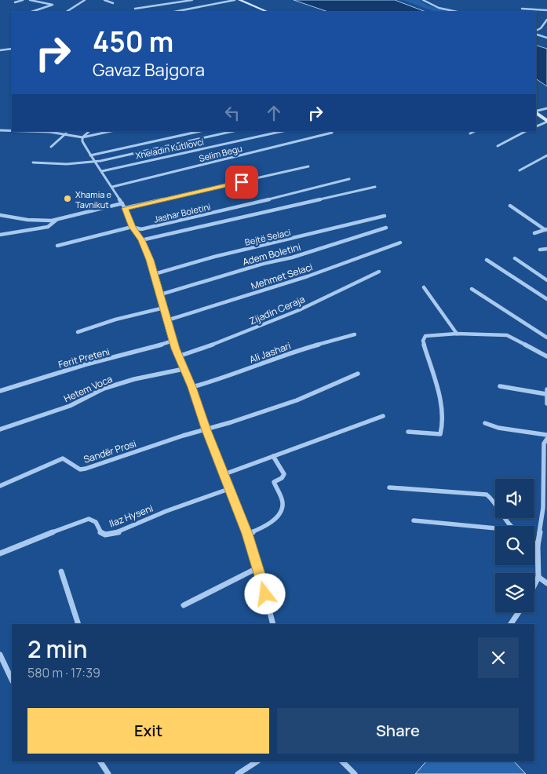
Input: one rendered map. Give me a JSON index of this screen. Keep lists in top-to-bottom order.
{
  "streets": {
    "street": [
      "Xheladin Kutllovci",
      "Selim Begu",
      "Jashar Boletini",
      "Bejtë Selaci",
      "Adem Boletini",
      "Mehmet Selaci",
      "Zijadin Ceraja",
      "Ali Jashari",
      "Ferit Preteni",
      "Hetem Voca",
      "Sandër Prosi",
      "Ilaz Hyseni"
    ]
  },
  "places": ["Xhamia e Tavnikut"],
  "page": {
    "turn": ["450 m", "Gavaz Bajgora"],
    "heading": ["2 min", "580 m · 17:39"],
    "buttons": ["Exit", "Share"]
  }
}
